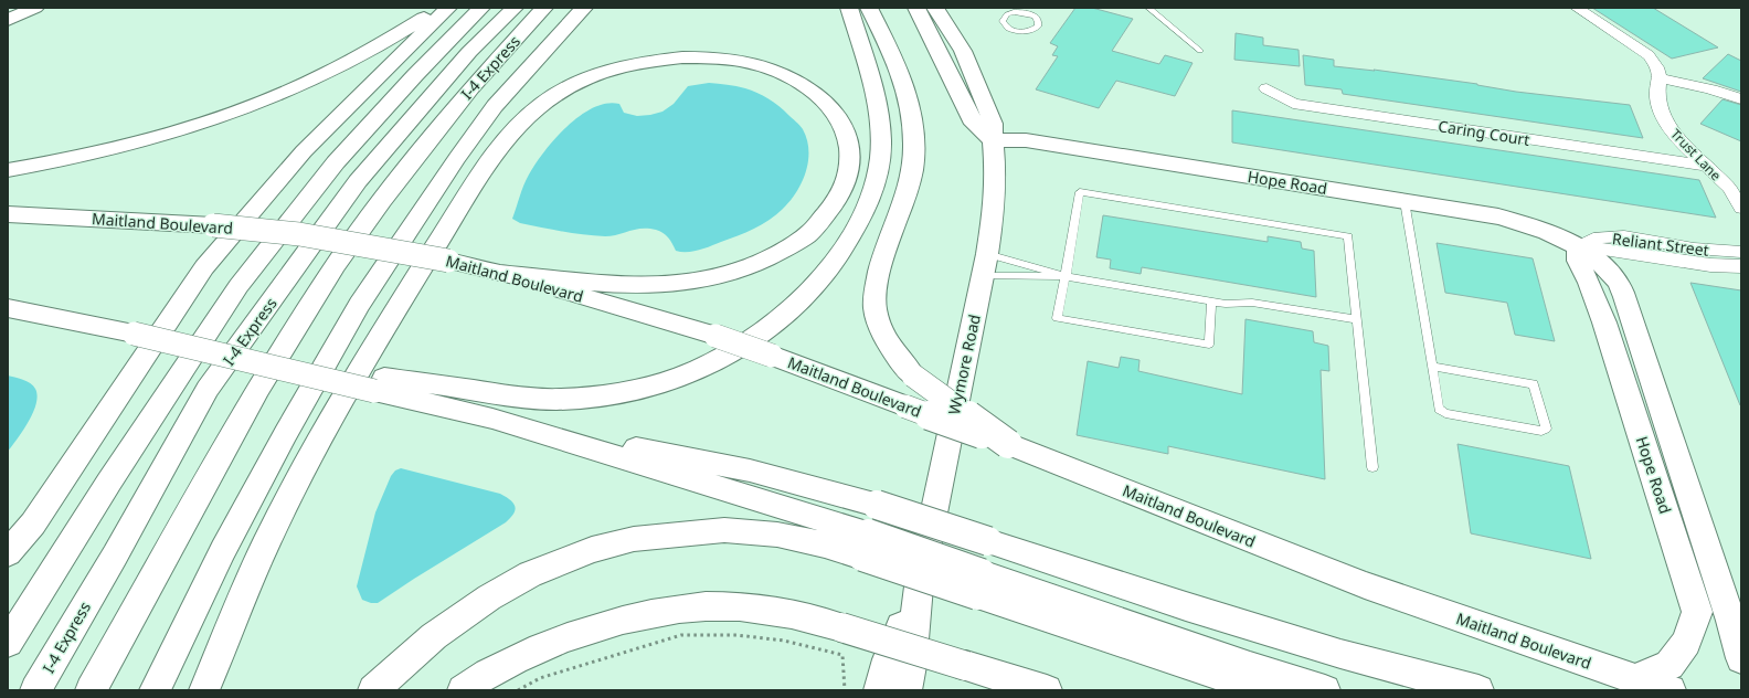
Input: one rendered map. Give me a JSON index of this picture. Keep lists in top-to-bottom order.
{
  "streets": {
    "main road": [
      "I-4 Express",
      "Hope Road",
      "Maitland Boulevard",
      "Wymore Road"
    ],
    "street": ["Caring Court", "Trust Lane", "Reliant Street"]
  },
  "crossings": [
    ["Caring Court", "Trust Lane"],
    ["Hope Road", "Maitland Boulevard"],
    ["Hope Road", "Reliant Street"],
    ["Hope Road", "Wymore Road"]
  ]
}
